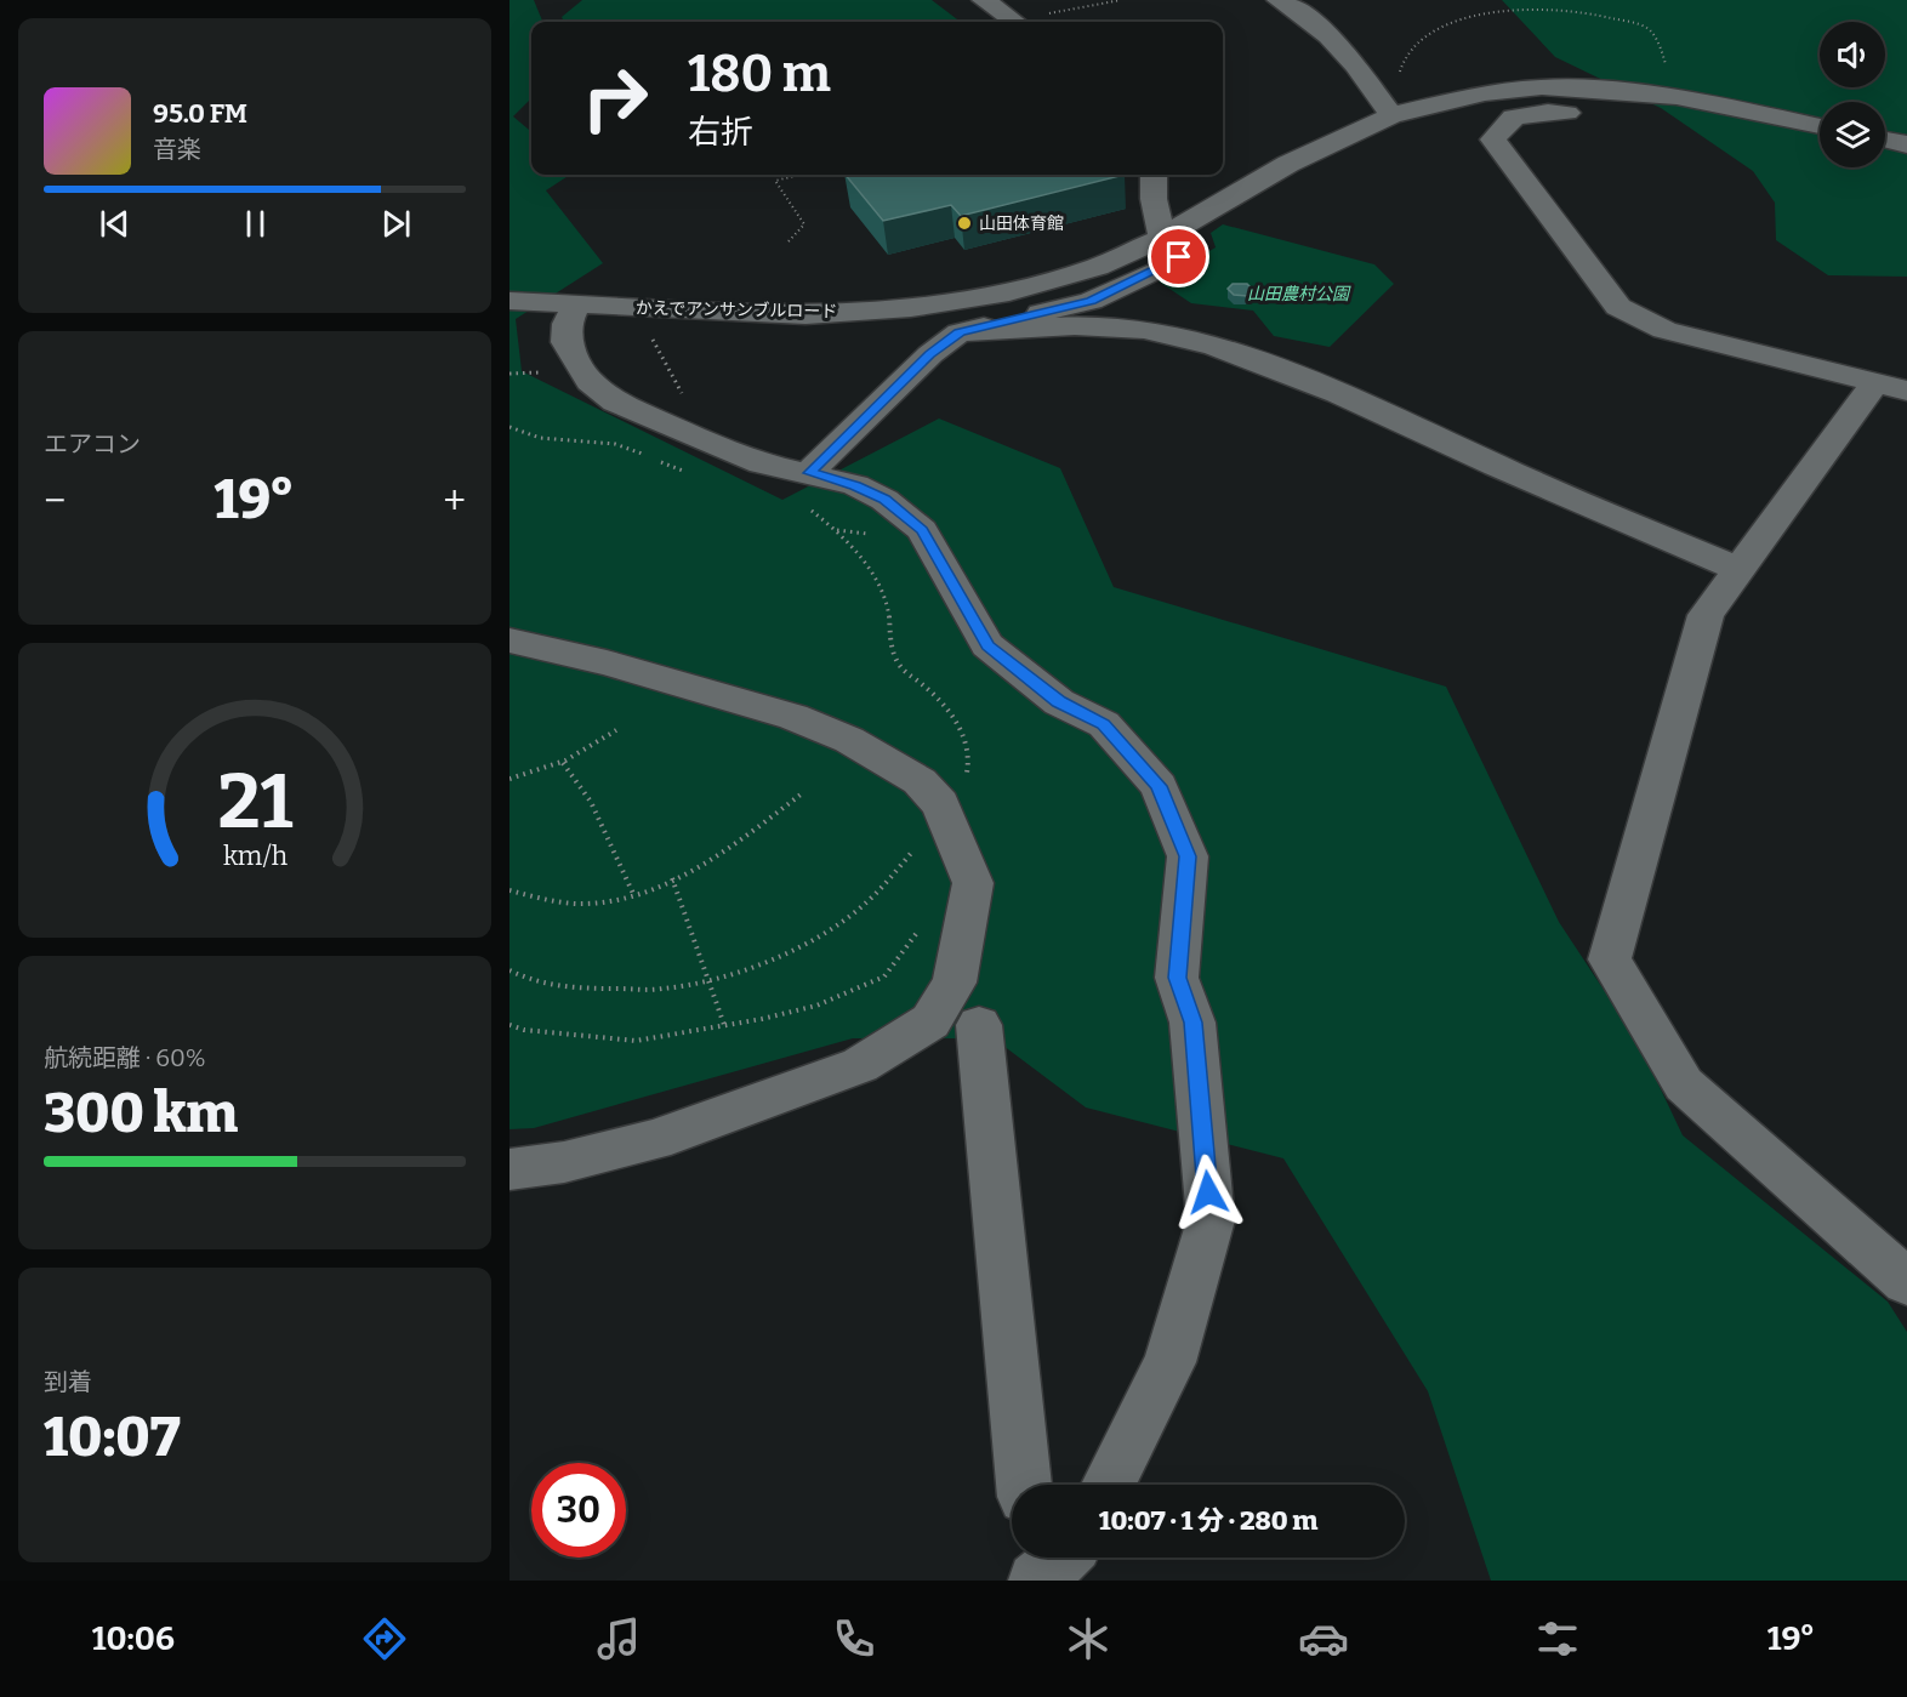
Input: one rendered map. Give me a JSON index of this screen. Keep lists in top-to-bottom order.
{
  "streets": {
    "street": ["かえでアンサンブルロード"]
  },
  "parks": ["山田農村公園"],
  "places": ["山田体育館"],
  "page": {
    "turn": ["180 m", "右折"],
    "song": ["95.0 FM", "音楽"],
    "tile": [
      "エアコン",
      ["航続距離 · 60%", "300 km"],
      ["到着", "10:07"]
    ],
    "heat": ["−", "19°", "+"],
    "limit": "30",
    "trip": "10:07 · 1 分 · 280 m",
    "tabs": ["10:06", "19°"],
    "gauge": ["21", "km/h"]
  }
}
